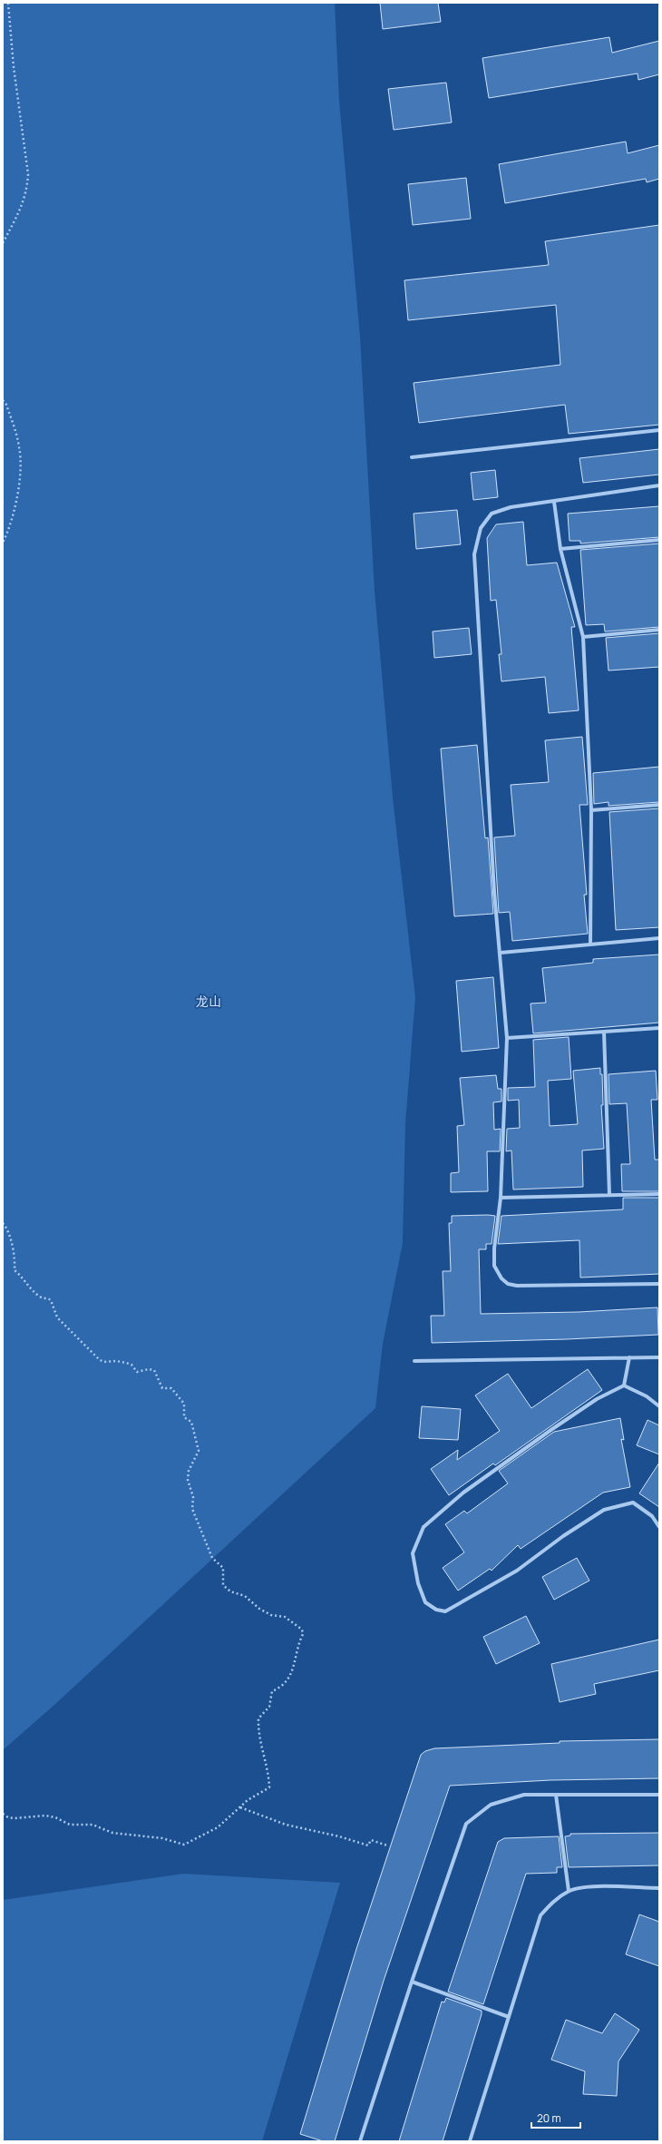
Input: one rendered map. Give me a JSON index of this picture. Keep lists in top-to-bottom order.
{
  "parks": ["龙山"],
  "scale_bar": "20 m"
}
